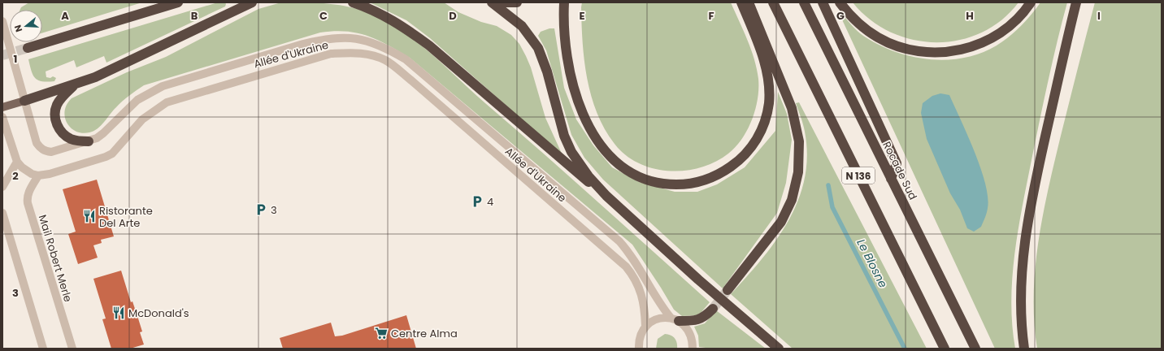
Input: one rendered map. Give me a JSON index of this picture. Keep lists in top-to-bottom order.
{
  "streets": {
    "highway": ["Rocade Sud", "N 136"],
    "street": ["Allée d'Ukraine", "Mail Robert Merle"]
  },
  "crossings": [
    ["Allée d'Ukraine", "Mail Robert Merle"]
  ],
  "water": ["Le Blosne"],
  "places": {
    "parking": ["4", "3"],
    "restaurant": ["Ristorante Del Arte", "McDonald's"],
    "supermarket": ["Centre Alma"]
  },
  "north": "left",
  "grid": {
    "columns": [
      "A",
      "B",
      "C",
      "D",
      "E",
      "F",
      "G",
      "H",
      "I"
    ],
    "rows": ["1", "2", "3"]
  }
}
